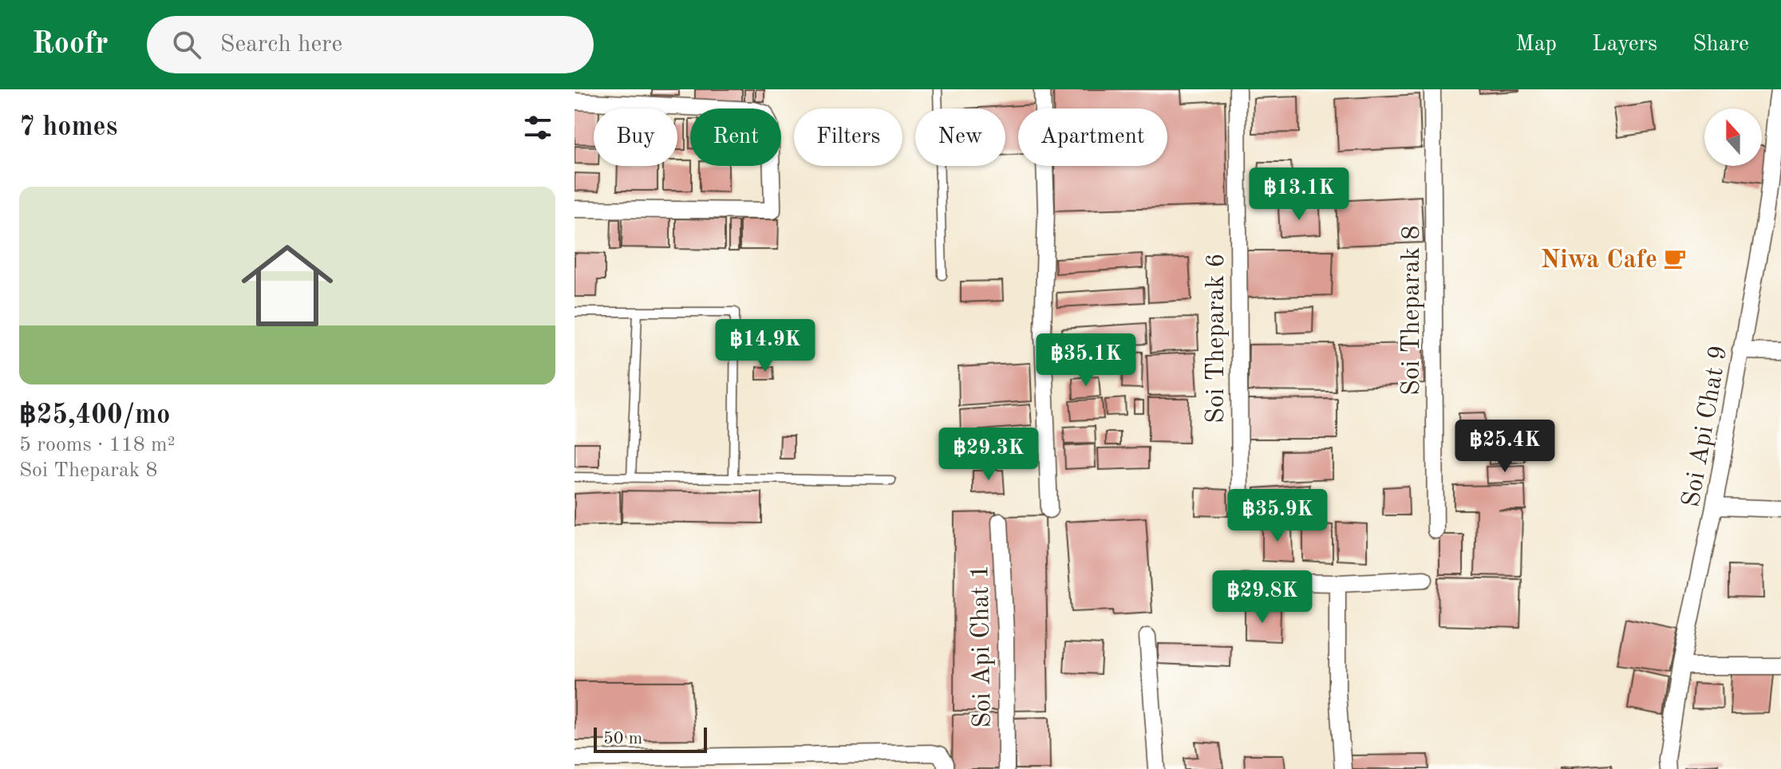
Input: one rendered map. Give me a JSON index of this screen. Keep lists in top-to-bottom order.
{
  "streets": {
    "street": [
      "Soi Theparak 8",
      "Soi Theparak 6",
      "Soi Api Chat 9",
      "Soi Api Chat 1"
    ]
  },
  "places": {
    "cafe": ["Niwa Cafe"]
  },
  "scale_bar": "50 m",
  "north": "top",
  "page": {
    "header": "Roofr",
    "search": "Search here",
    "nav": ["Map", "Layers", "Share"],
    "heading": "7 homes",
    "chip": [
      "Buy",
      "Rent",
      "Filters",
      "New",
      "Apartment"
    ],
    "list": [
      {
        "name": "฿25,400/mo",
        "note": "5 rooms · 118 m² · Soi Theparak 8"
      }
    ],
    "price": [
      "฿13.1K",
      "฿14.9K",
      "฿35.1K",
      "฿25.4K",
      "฿29.3K",
      "฿35.9K",
      "฿29.8K"
    ],
    "scale": "50 m"
  }
}
